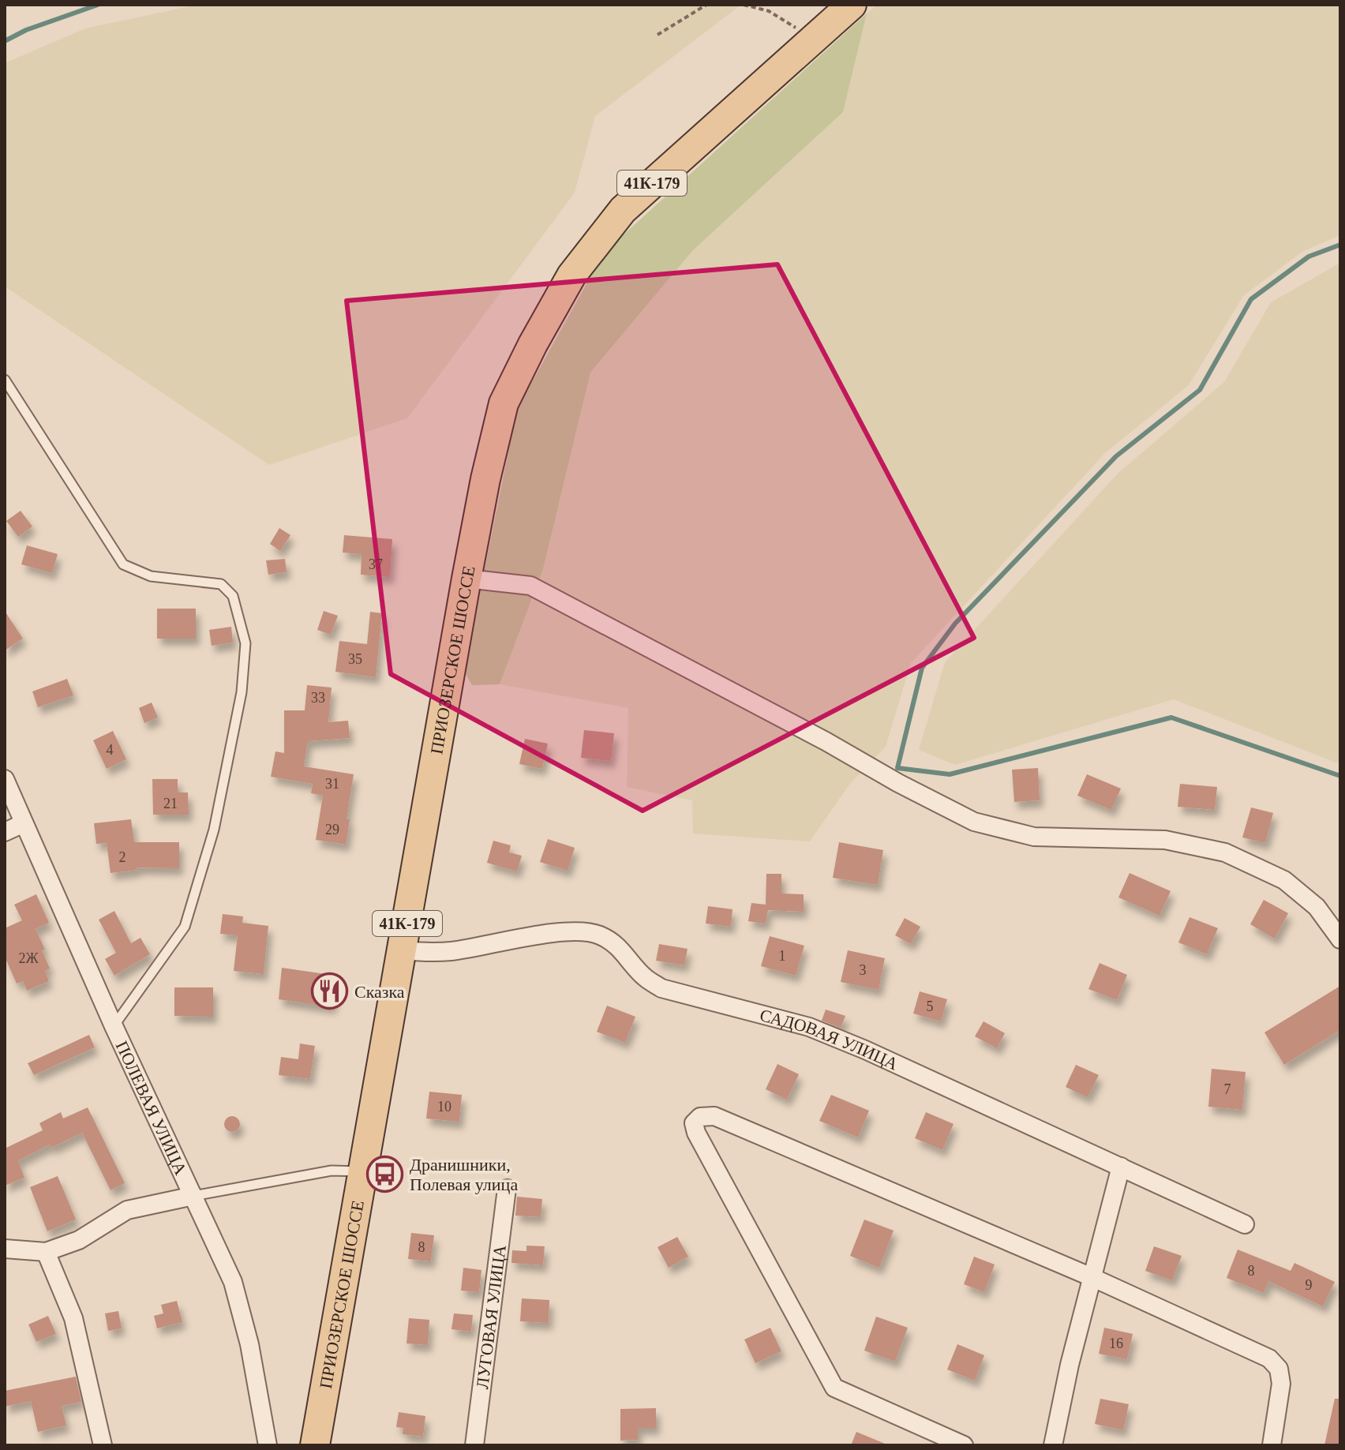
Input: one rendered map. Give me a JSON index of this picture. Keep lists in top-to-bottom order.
{
  "streets": {
    "main road": ["41К-179", "ПРИОЗЕРСКОЕ ШОССЕ"],
    "street": ["САДОВАЯ УЛИЦА", "ПОЛЕВАЯ УЛИЦА", "ЛУГОВАЯ УЛИЦА"]
  },
  "crossings": [
    ["ПРИОЗЕРСКОЕ ШОССЕ", "САДОВАЯ УЛИЦА"]
  ],
  "places": {
    "restaurant": ["Сказка"],
    "bus stop": ["Дранишники, Полевая улица"]
  },
  "house_numbers": [
    "37",
    "35",
    "33",
    "4",
    "31",
    "21",
    "29",
    "2",
    "1",
    "2Ж",
    "3",
    "5",
    "7",
    "10",
    "8",
    "8",
    "9",
    "16"
  ]
}
